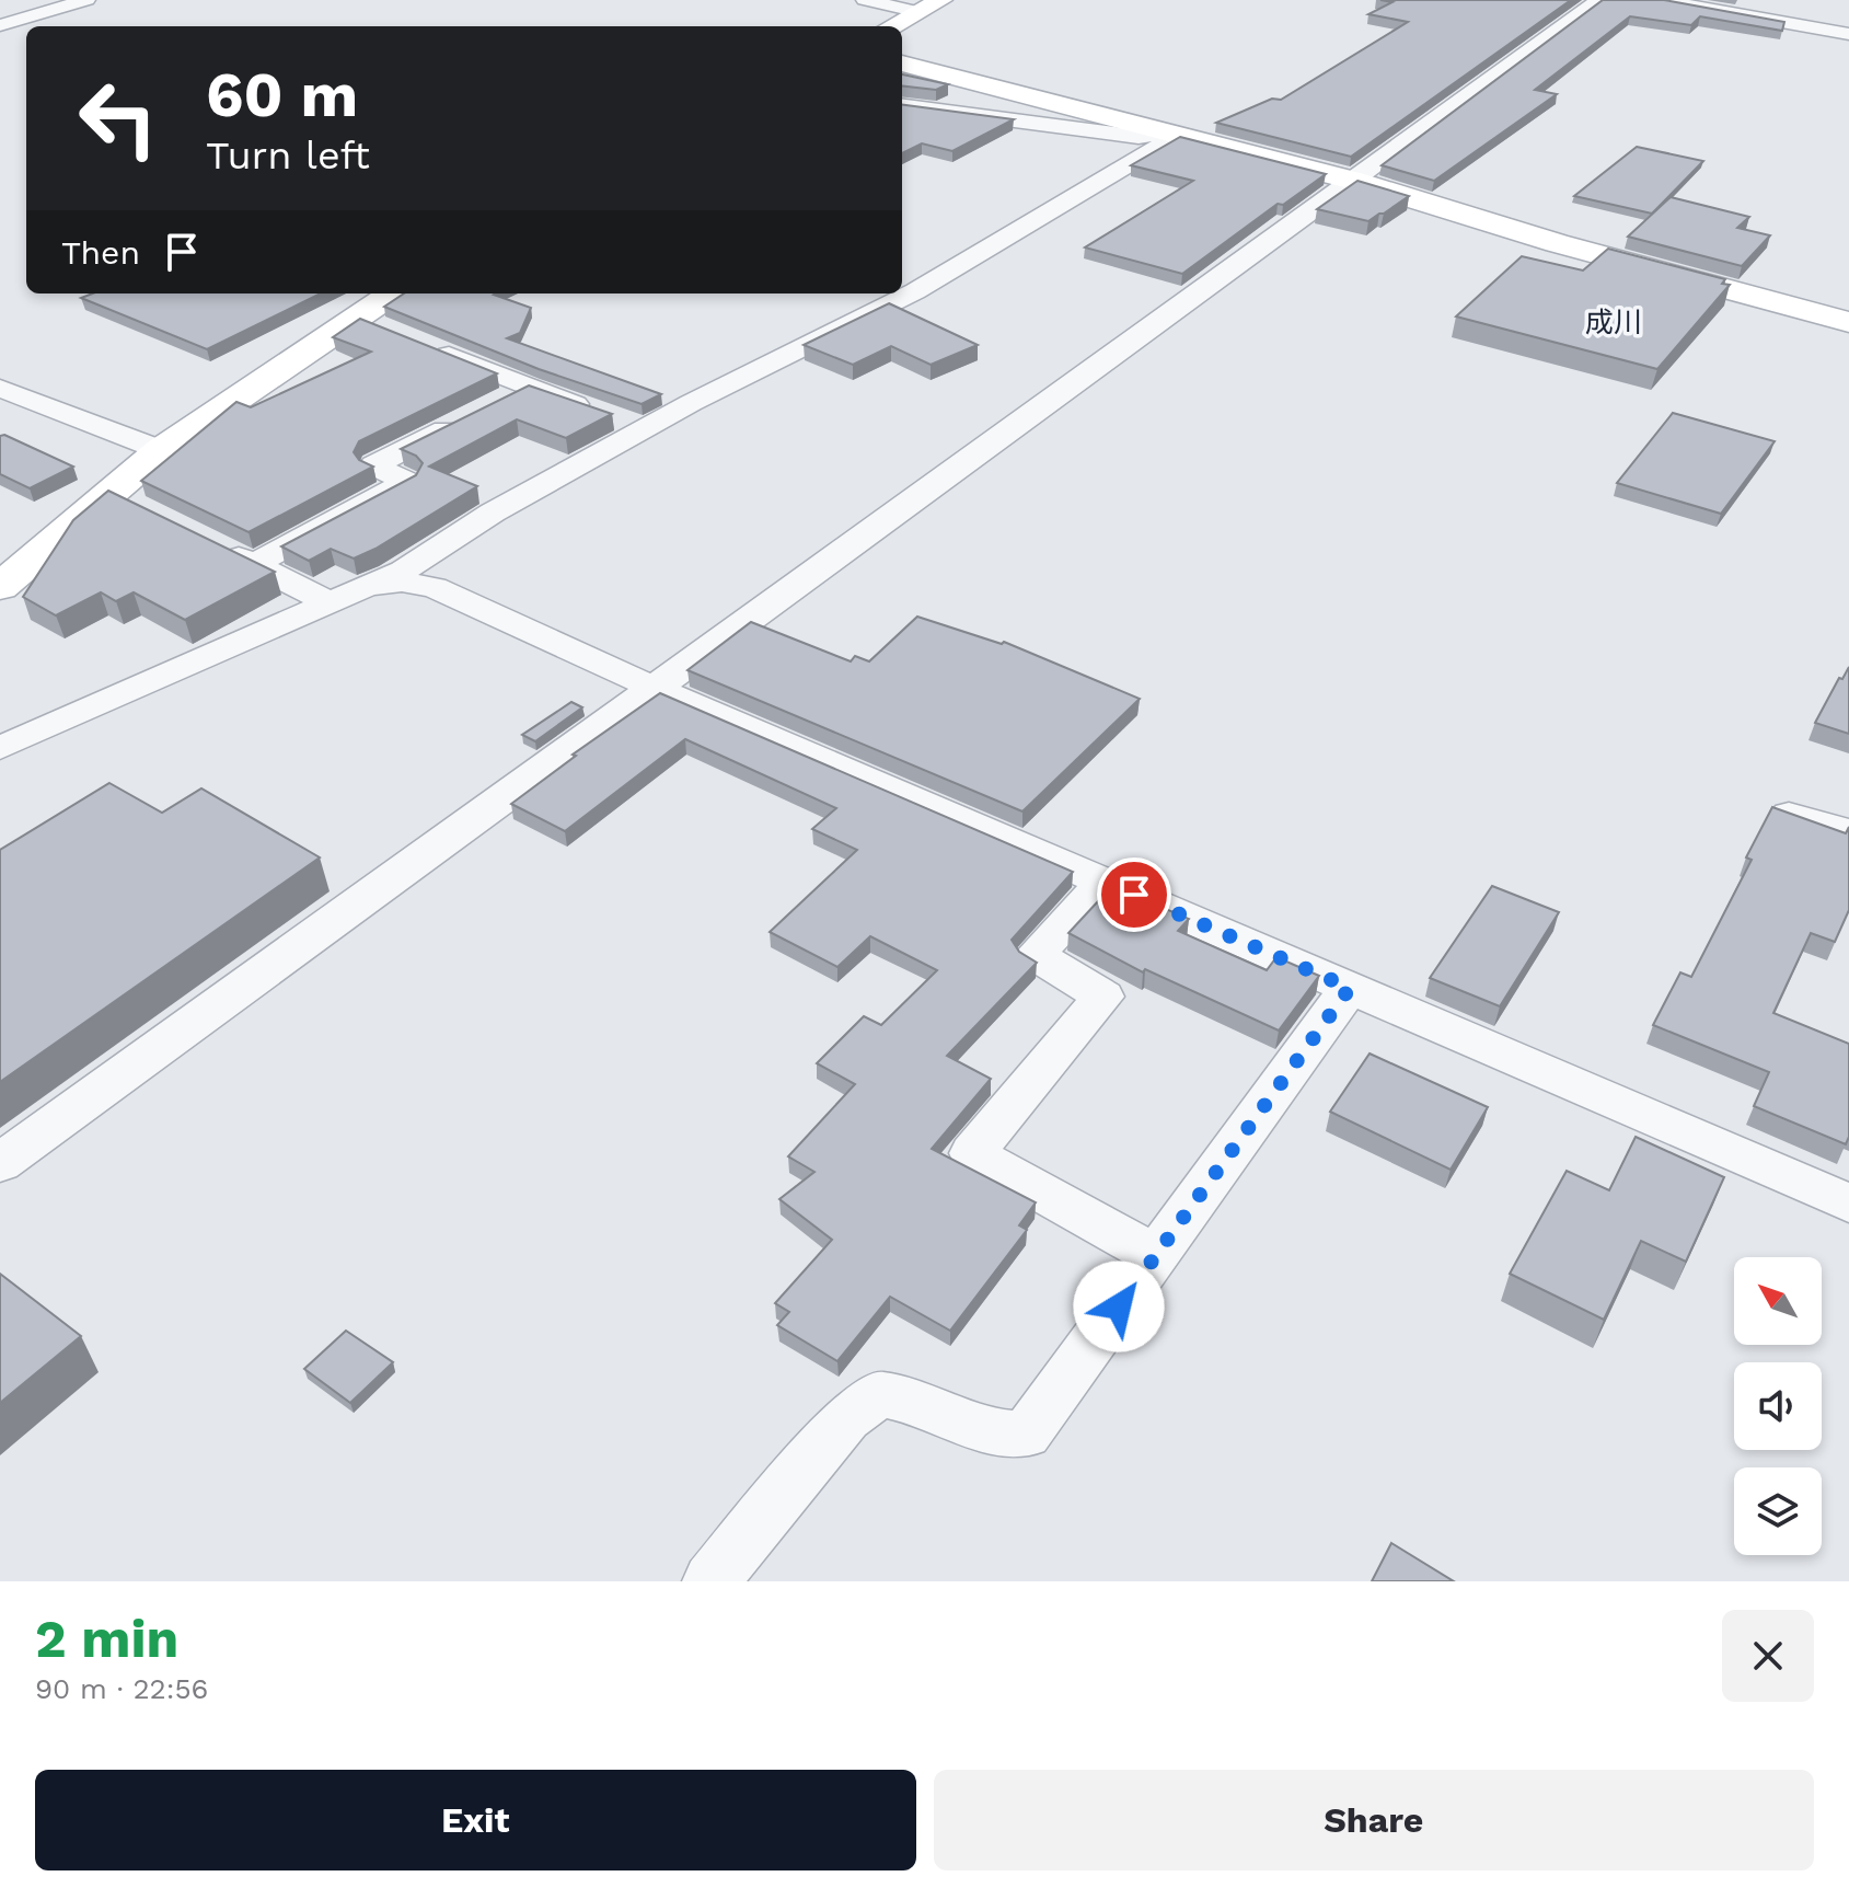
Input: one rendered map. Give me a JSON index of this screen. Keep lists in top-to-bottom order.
{
  "districts": ["成川"],
  "north": "top left",
  "page": {
    "turn": ["60 m", "Turn left"],
    "then": "Then",
    "heading": ["2 min", "90 m · 22:56"],
    "buttons": ["Exit", "Share"]
  }
}
